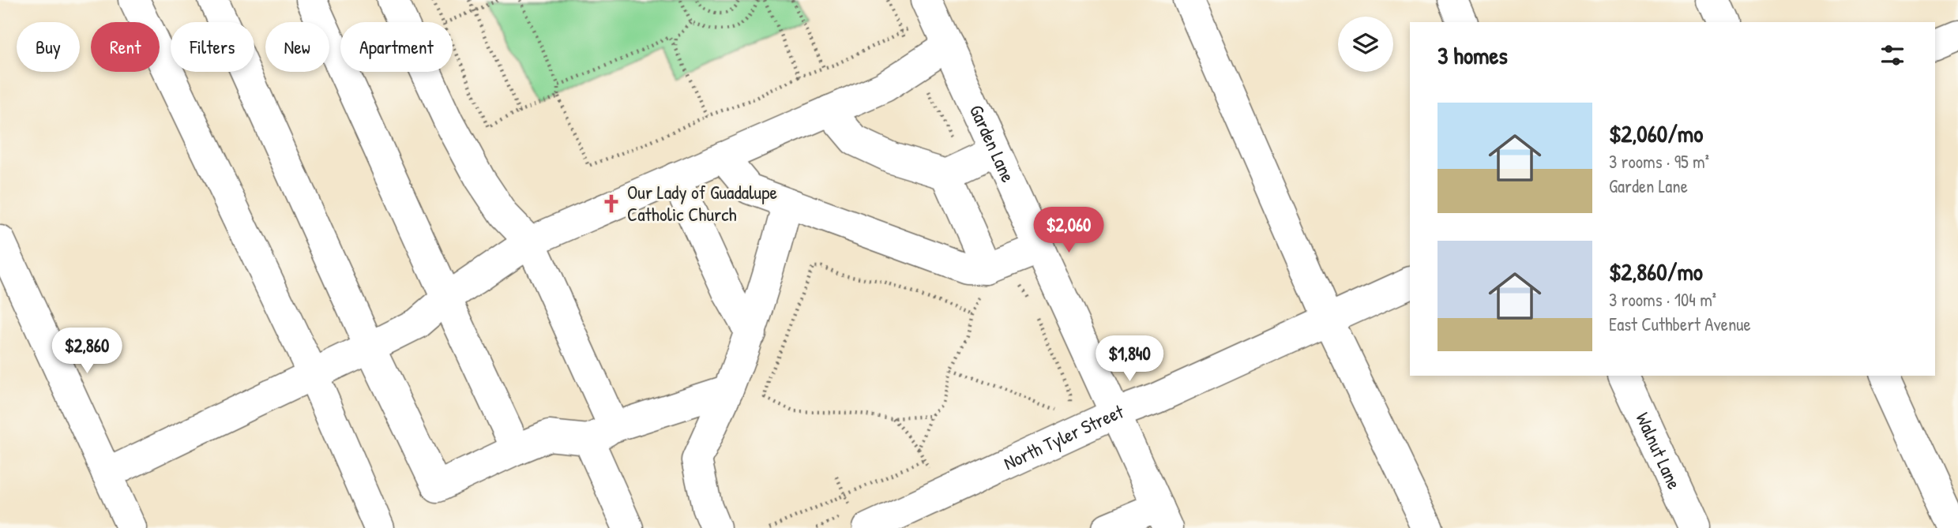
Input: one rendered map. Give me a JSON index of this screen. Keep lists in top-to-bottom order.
{
  "streets": {
    "street": ["Garden Lane", "North Tyler Street", "Walnut Lane"]
  },
  "crossings": [
    ["Garden Lane", "North Tyler Street"]
  ],
  "places": {
    "church": ["Our Lady of Guadalupe Catholic Church"]
  },
  "page": {
    "chip": [
      "Buy",
      "Rent",
      "Filters",
      "New",
      "Apartment"
    ],
    "heading": "3 homes",
    "list": [
      {
        "name": "$2,060/mo",
        "note": "3 rooms · 95 m² · Garden Lane"
      },
      {
        "name": "$2,860/mo",
        "note": "3 rooms · 104 m² · East Cuthbert Avenue"
      }
    ],
    "price": ["$2,060", "$2,860", "$1,840"]
  }
}
